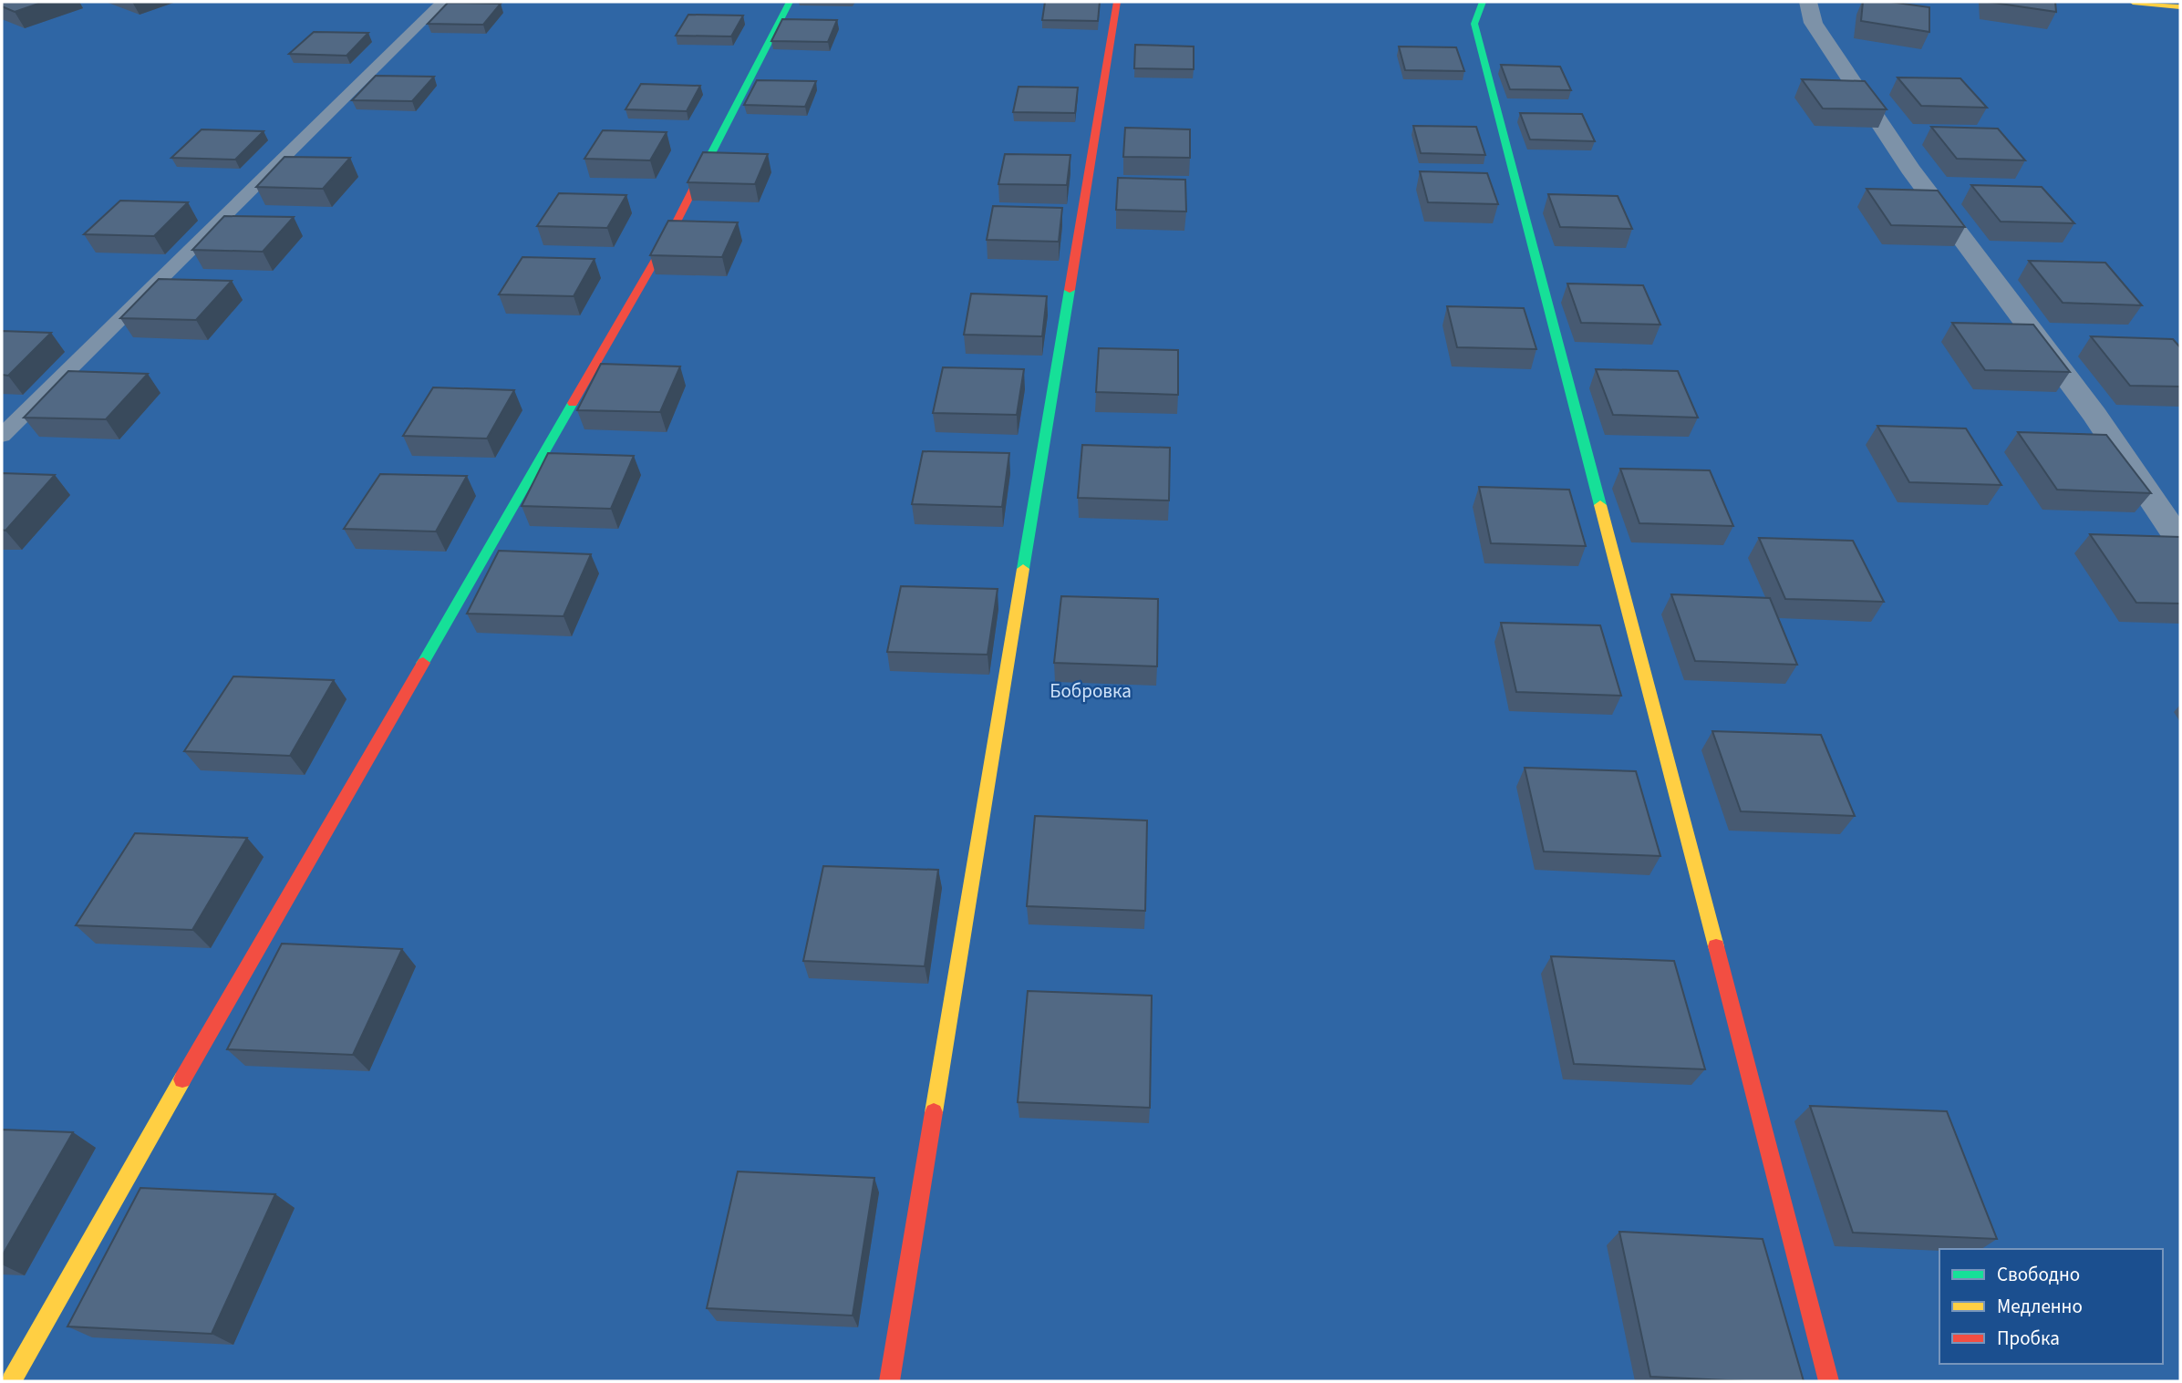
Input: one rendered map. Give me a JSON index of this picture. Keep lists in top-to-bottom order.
{
  "parks": ["Бобровка"],
  "legend": ["Свободно", "Медленно", "Пробка"]
}
